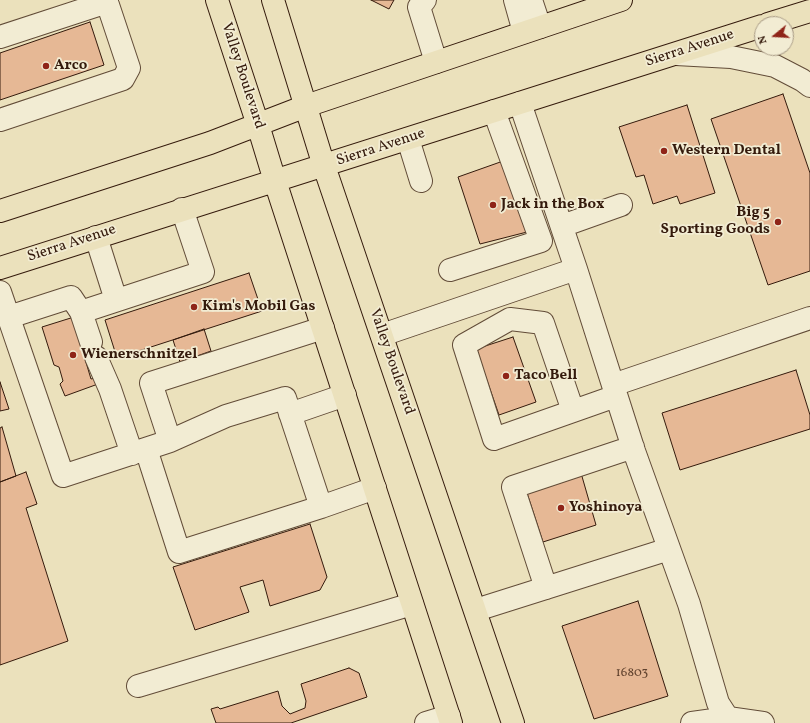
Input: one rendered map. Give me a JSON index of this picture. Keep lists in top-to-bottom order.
{
  "streets": {
    "main road": ["Sierra Avenue", "Valley Boulevard"]
  },
  "crossings": [
    ["Sierra Avenue", "Valley Boulevard"]
  ],
  "places": [
    "Arco",
    "Western Dental",
    "Jack in the Box",
    "Big 5 Sporting Goods",
    "Kim's Mobil Gas",
    "Wienerschnitzel",
    "Taco Bell",
    "Yoshinoya"
  ],
  "house_numbers": ["16803"],
  "north": "left"
}
